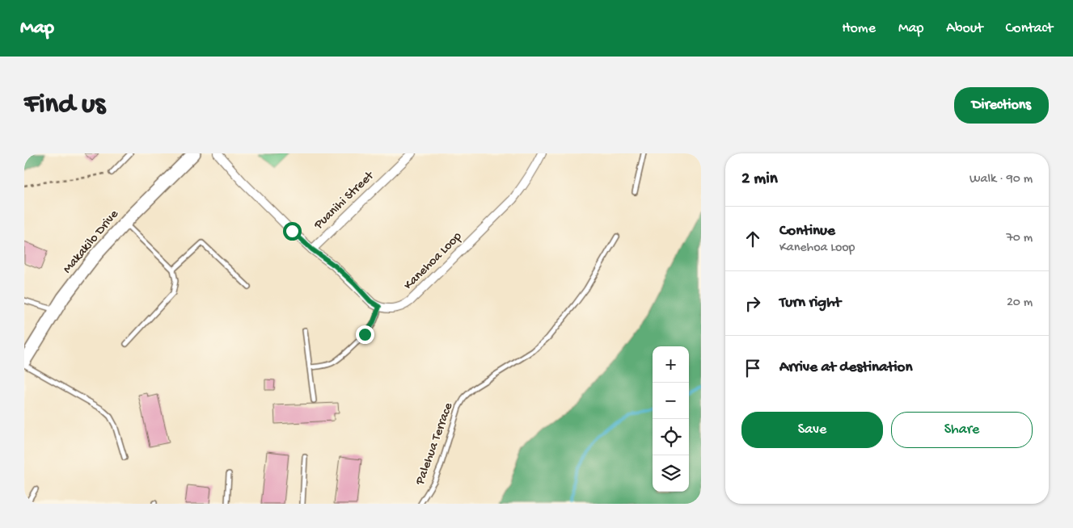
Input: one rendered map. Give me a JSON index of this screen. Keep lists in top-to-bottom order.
{
  "streets": {
    "main road": ["Makakilo Drive"],
    "street": ["Puanihi Street", "Kanehoa Loop"],
    "lane": ["Palehua Terrace"]
  },
  "page": {
    "header": "Map",
    "nav": [
      "Home",
      "Map",
      "About",
      "Contact"
    ],
    "buttons": [
      "Directions",
      ["Save", "Share"]
    ],
    "title": "Find us",
    "heading": ["2 min", "Walk · 90 m"],
    "list": [
      ["Continue", "Kanehoa Loop", "70 m"],
      ["Turn right", "20 m"],
      "Arrive at destination"
    ],
    "map_buttons": ["+", "−"]
  }
}
